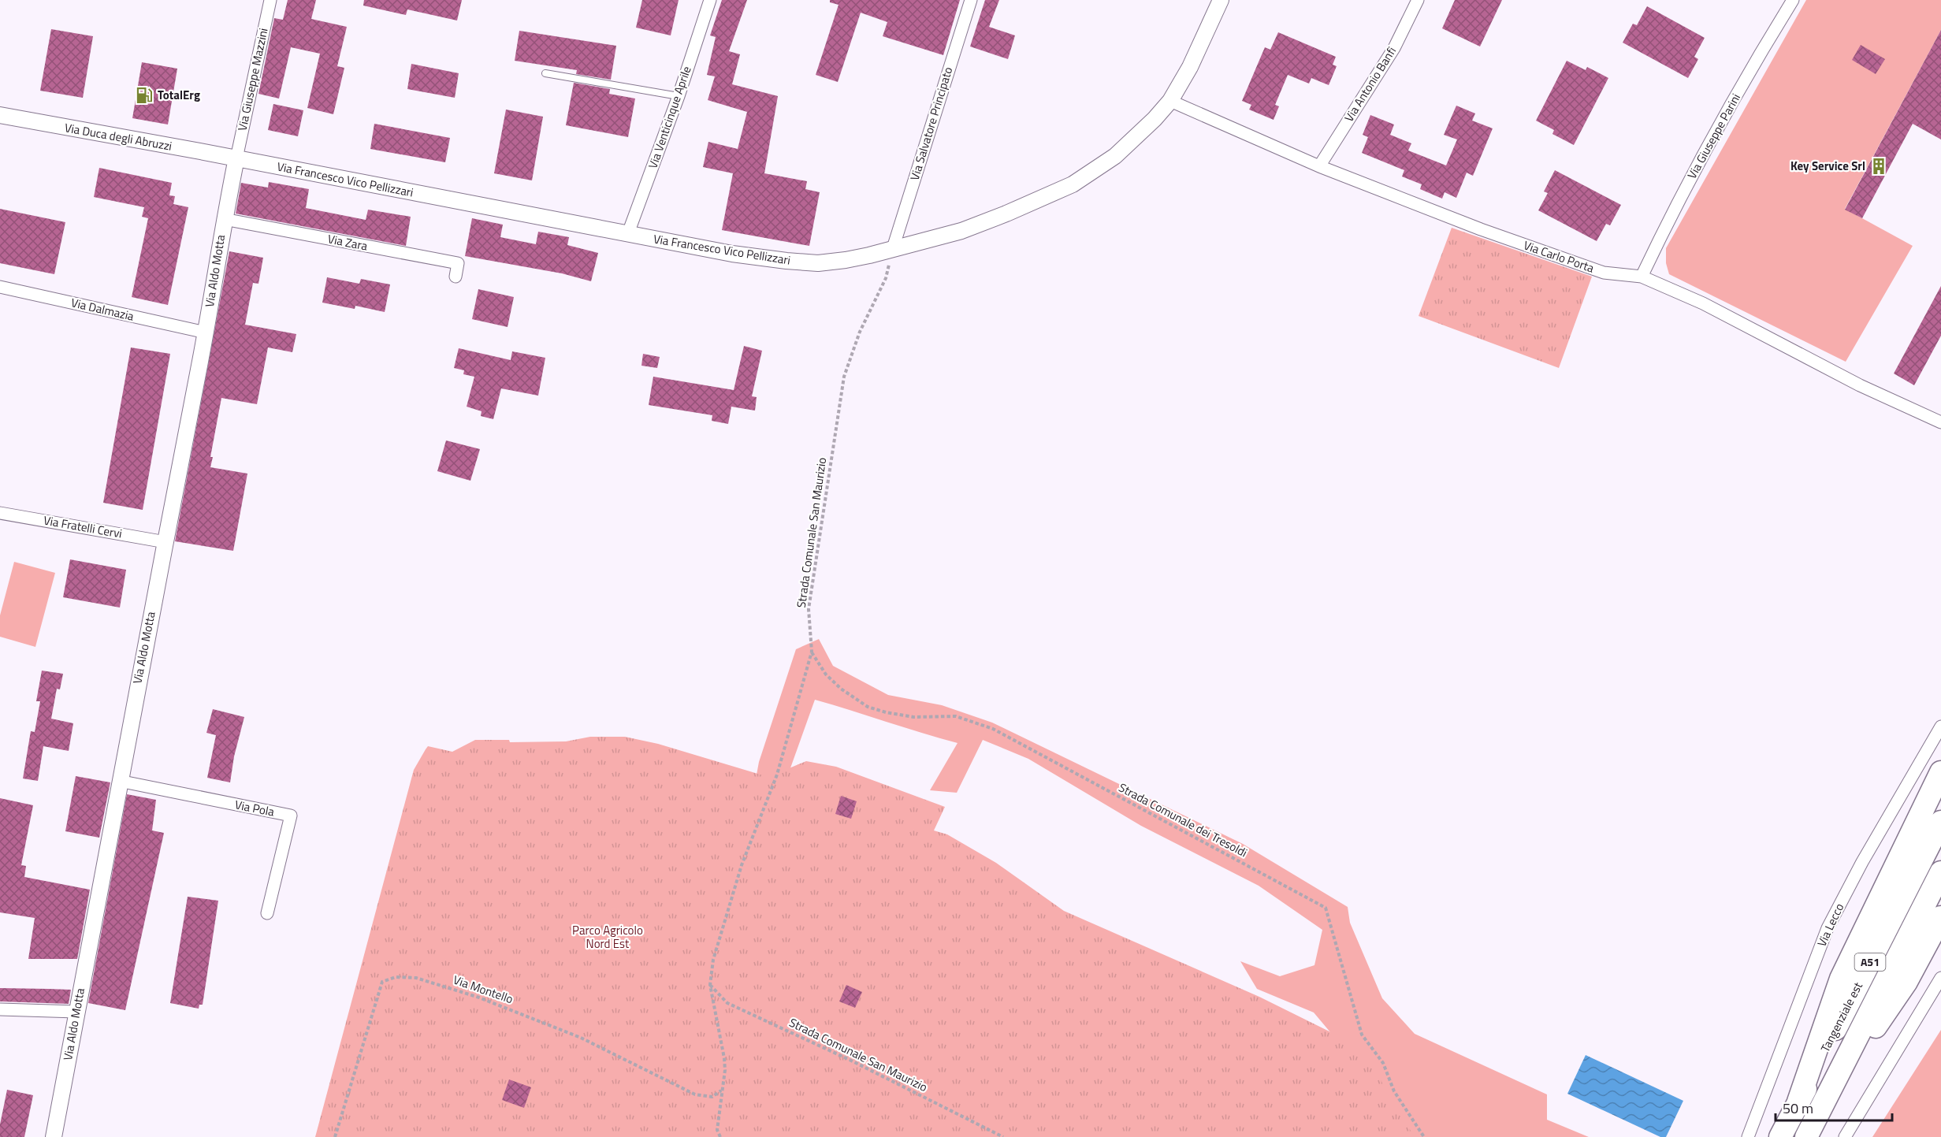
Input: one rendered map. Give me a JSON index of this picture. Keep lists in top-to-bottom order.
{
  "streets": {
    "highway": ["A51", "Tangenziale est"],
    "street": [
      "Via Giuseppe Mazzini",
      "Via Antonio Banfi",
      "Via Venticinque Aprile",
      "Via Salvatore Principato",
      "Via Giuseppe Parini",
      "Via Duca degli Abruzzi",
      "Via Francesco Vico Pellizzari",
      "Via Zara",
      "Via Carlo Porta",
      "Via Aldo Motta",
      "Via Dalmazia",
      "Via Fratelli Cervi",
      "Via Pola",
      "Via Lecco"
    ],
    "path": ["Strada Comunale San Maurizio", "Strada Comunale dei Tresoldi", "Via Montello"]
  },
  "crossings": [
    ["Via Giuseppe Mazzini", "Via Duca degli Abruzzi"],
    ["Via Giuseppe Mazzini", "Via Francesco Vico Pellizzari"],
    ["Via Giuseppe Mazzini", "Via Aldo Motta"],
    ["Via Antonio Banfi", "Via Carlo Porta"],
    ["Via Venticinque Aprile", "Via Francesco Vico Pellizzari"],
    ["Via Salvatore Principato", "Via Francesco Vico Pellizzari"],
    ["Via Salvatore Principato", "Strada Comunale San Maurizio"],
    ["Via Giuseppe Parini", "Via Carlo Porta"],
    ["Via Duca degli Abruzzi", "Via Francesco Vico Pellizzari"],
    ["Via Duca degli Abruzzi", "Via Aldo Motta"],
    ["Via Francesco Vico Pellizzari", "Via Carlo Porta"],
    ["Via Francesco Vico Pellizzari", "Via Aldo Motta"],
    ["Via Francesco Vico Pellizzari", "Strada Comunale San Maurizio"],
    ["Via Zara", "Via Aldo Motta"],
    ["Via Aldo Motta", "Via Dalmazia"],
    ["Via Aldo Motta", "Via Fratelli Cervi"],
    ["Via Aldo Motta", "Via Pola"],
    ["Strada Comunale San Maurizio", "Strada Comunale dei Tresoldi"],
    ["Strada Comunale San Maurizio", "Via Montello"]
  ],
  "parks": ["Parco Agricolo Nord Est"],
  "places": {
    "fuel station": ["TotalErg"],
    "building": ["Key Service Srl"]
  },
  "scale_bar": "50 m"
}
